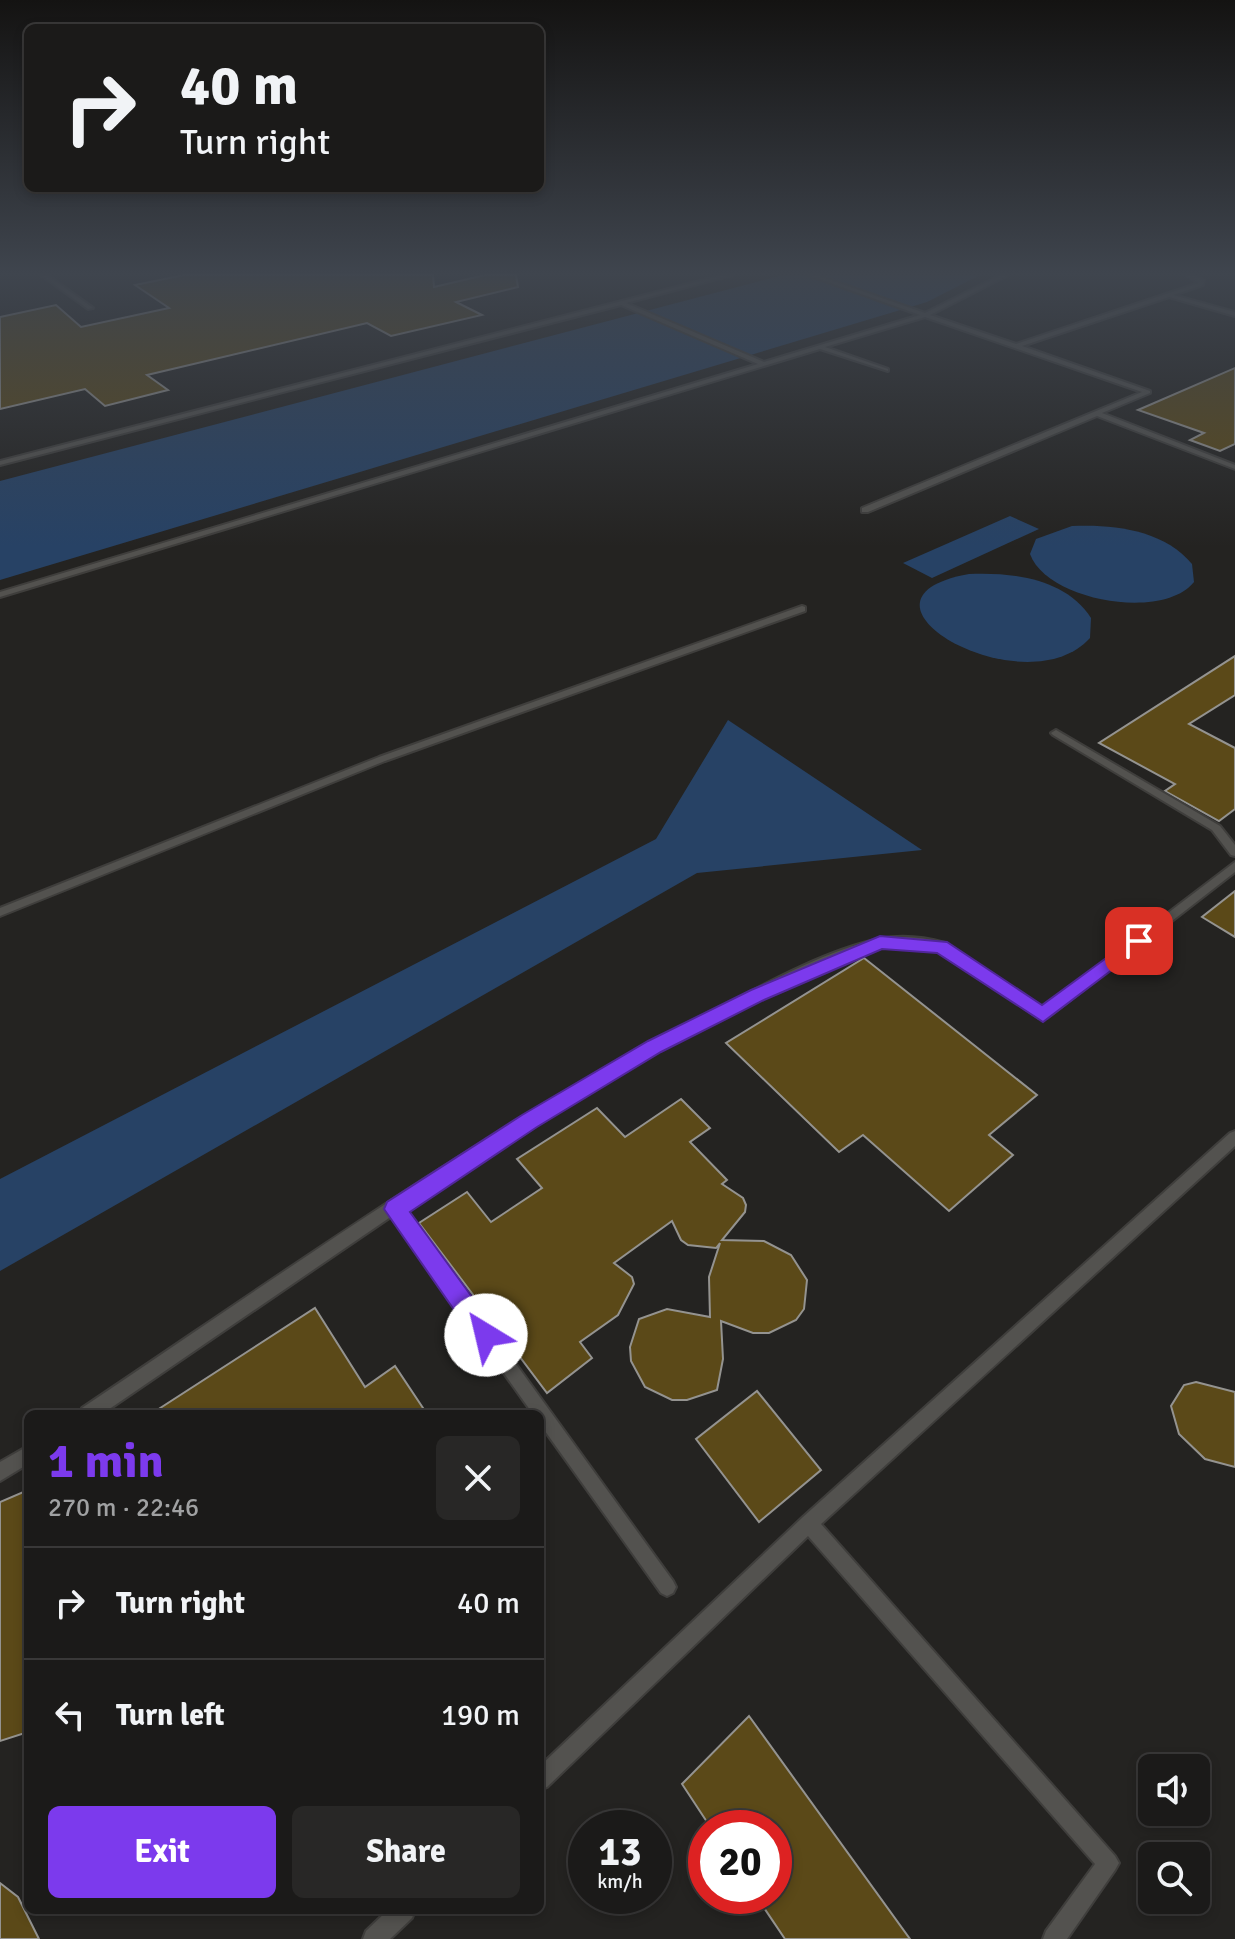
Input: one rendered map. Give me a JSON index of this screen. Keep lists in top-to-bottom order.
{
  "page": {
    "turn": ["40 m", "Turn right"],
    "heading": ["1 min", "270 m · 22:46"],
    "list": [
      {
        "name": "Turn right",
        "value": "40 m"
      },
      {
        "name": "Turn left",
        "value": "190 m"
      }
    ],
    "buttons": ["Exit", "Share"],
    "speed": "13 km/h",
    "limit": "20"
  }
}
